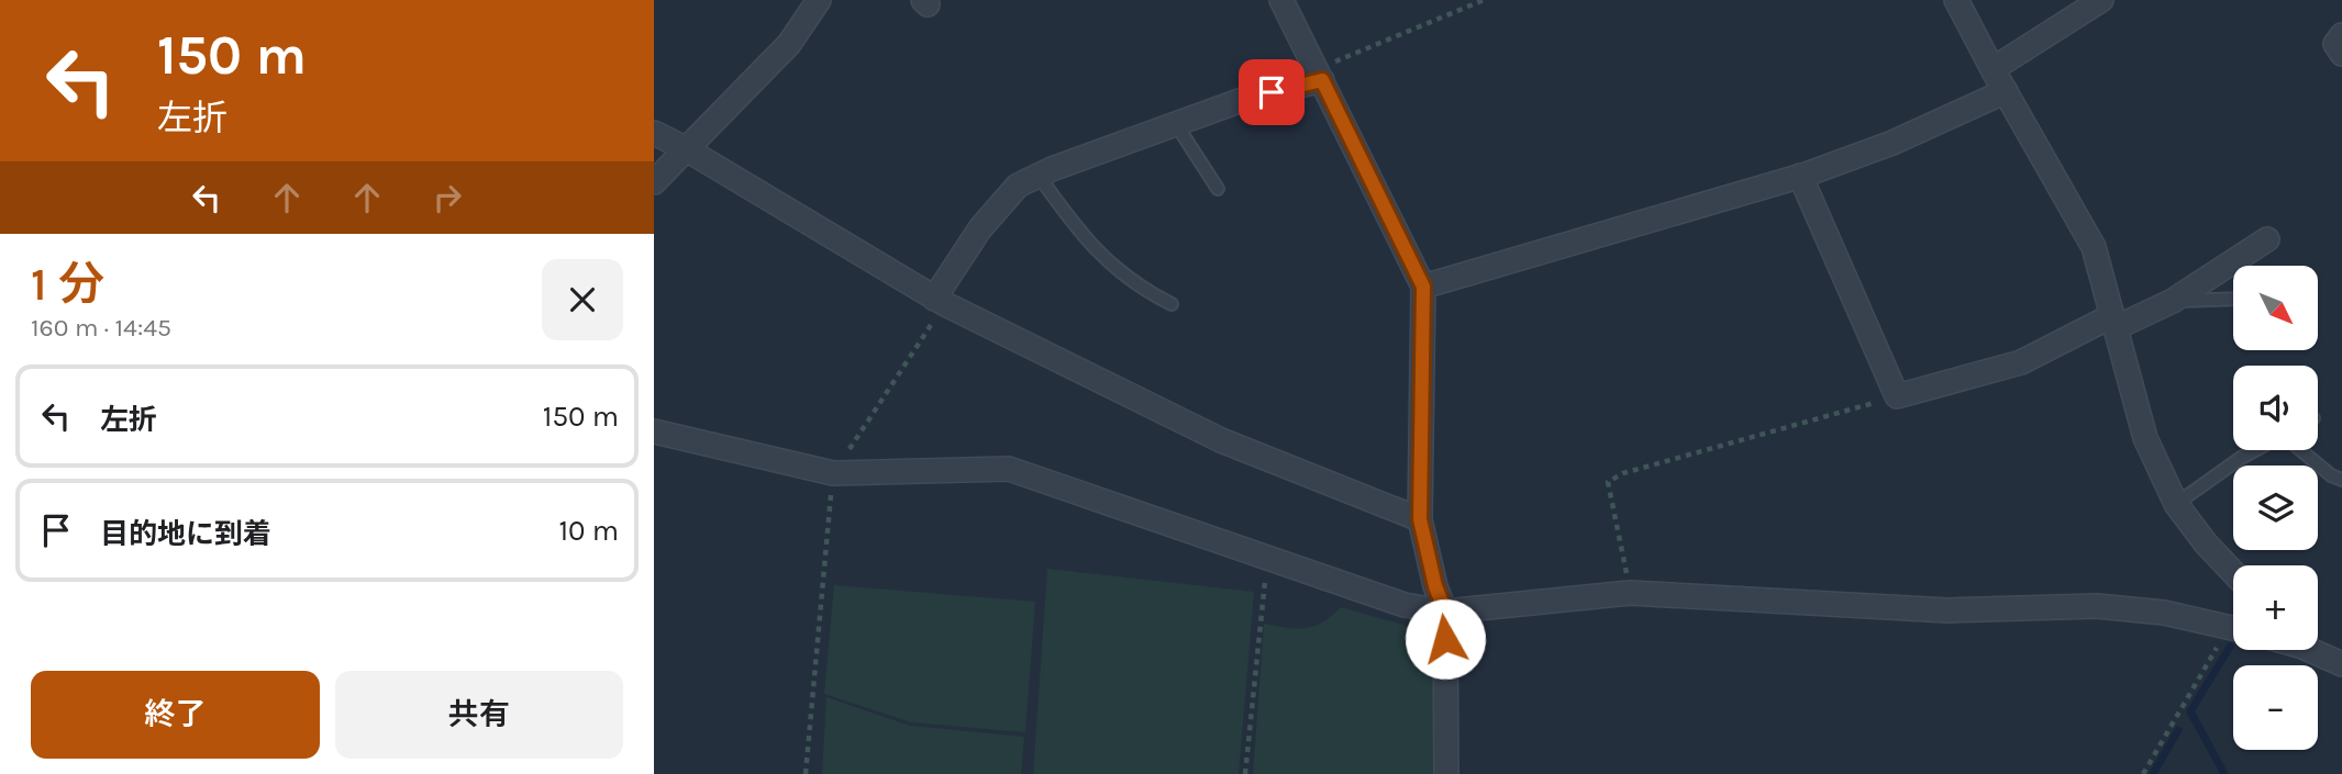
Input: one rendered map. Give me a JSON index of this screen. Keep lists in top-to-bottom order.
{
  "north": "bottom right",
  "page": {
    "turn": ["150 m", "左折"],
    "heading": ["1 分", "160 m · 14:45"],
    "map_buttons": ["+", "−"],
    "list": [
      {
        "name": "左折",
        "value": "150 m"
      },
      {
        "name": "目的地に到着",
        "value": "10 m"
      }
    ],
    "buttons": ["終了", "共有"]
  }
}
